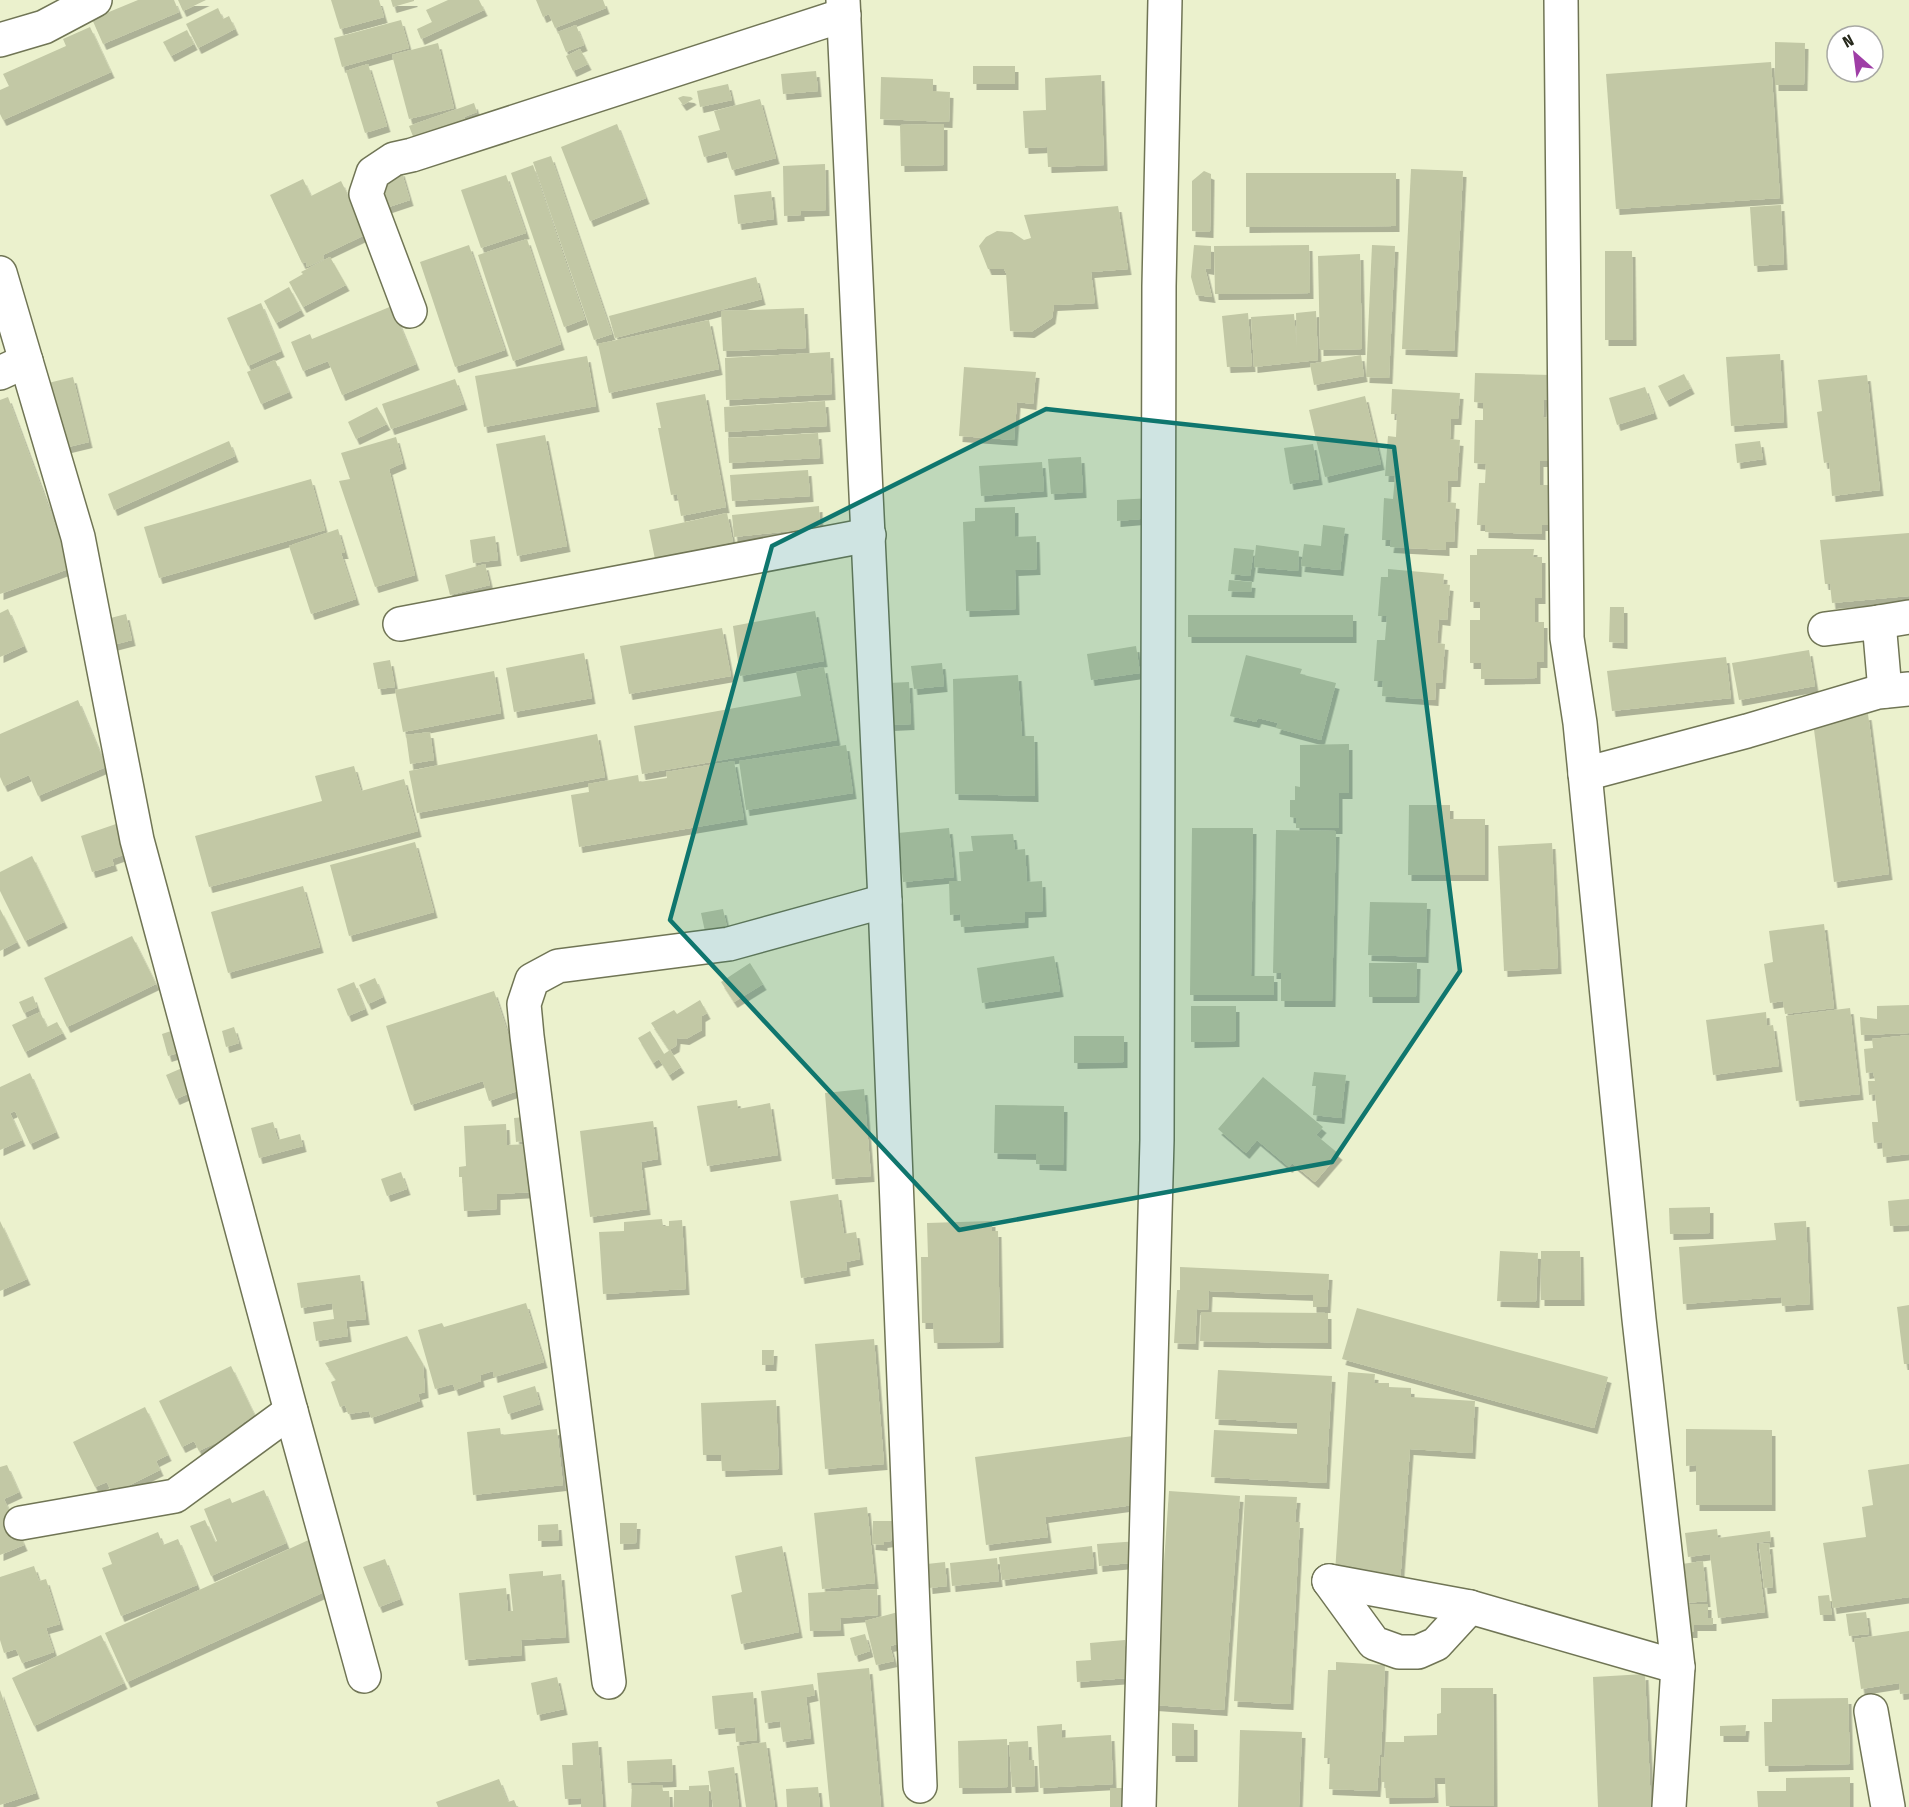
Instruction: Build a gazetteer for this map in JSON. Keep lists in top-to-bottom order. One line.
{"north":"top left"}
